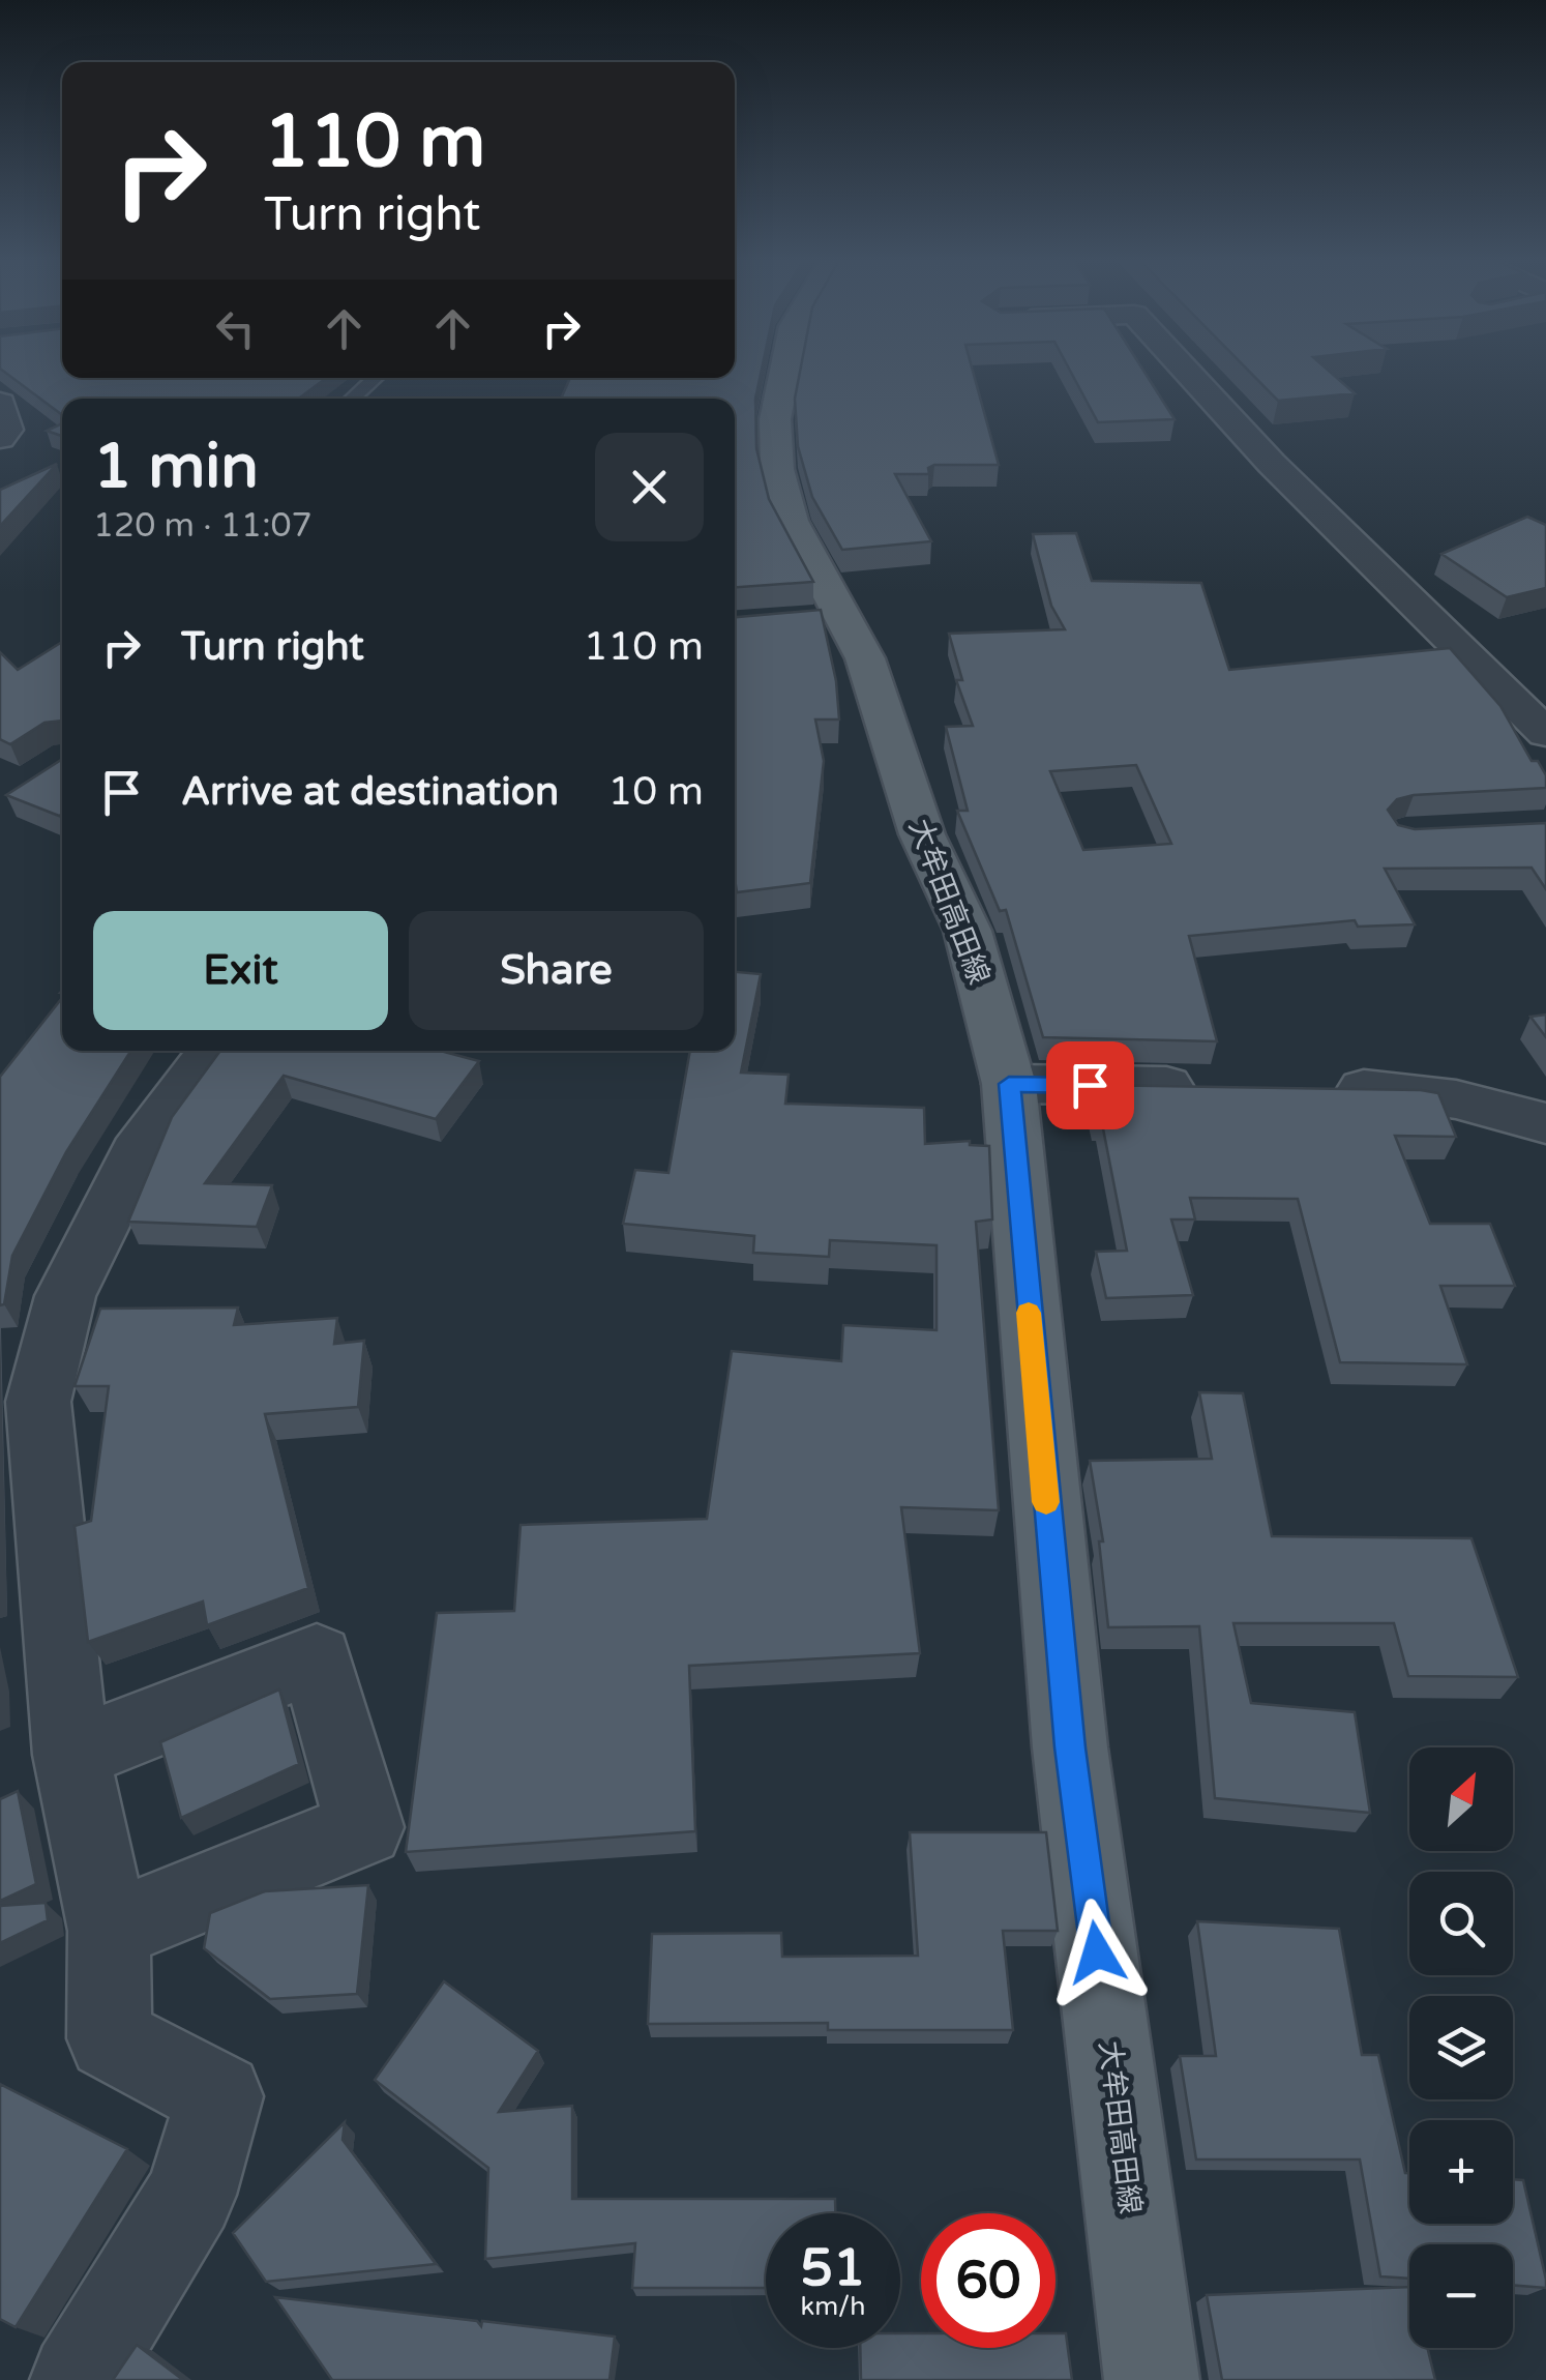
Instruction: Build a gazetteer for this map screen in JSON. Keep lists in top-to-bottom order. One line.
{"streets":{"main road":["大牟田高田線"]},"north":"top right","page":{"turn":["110 m","Turn right"],"heading":["1 min","120 m · 11:07"],"list":[{"name":"Turn right","value":"110 m"},{"name":"Arrive at destination","value":"10 m"}],"buttons":["Exit","Share"],"map_buttons":["+","−"],"speed":"51 km/h","limit":"60"}}
